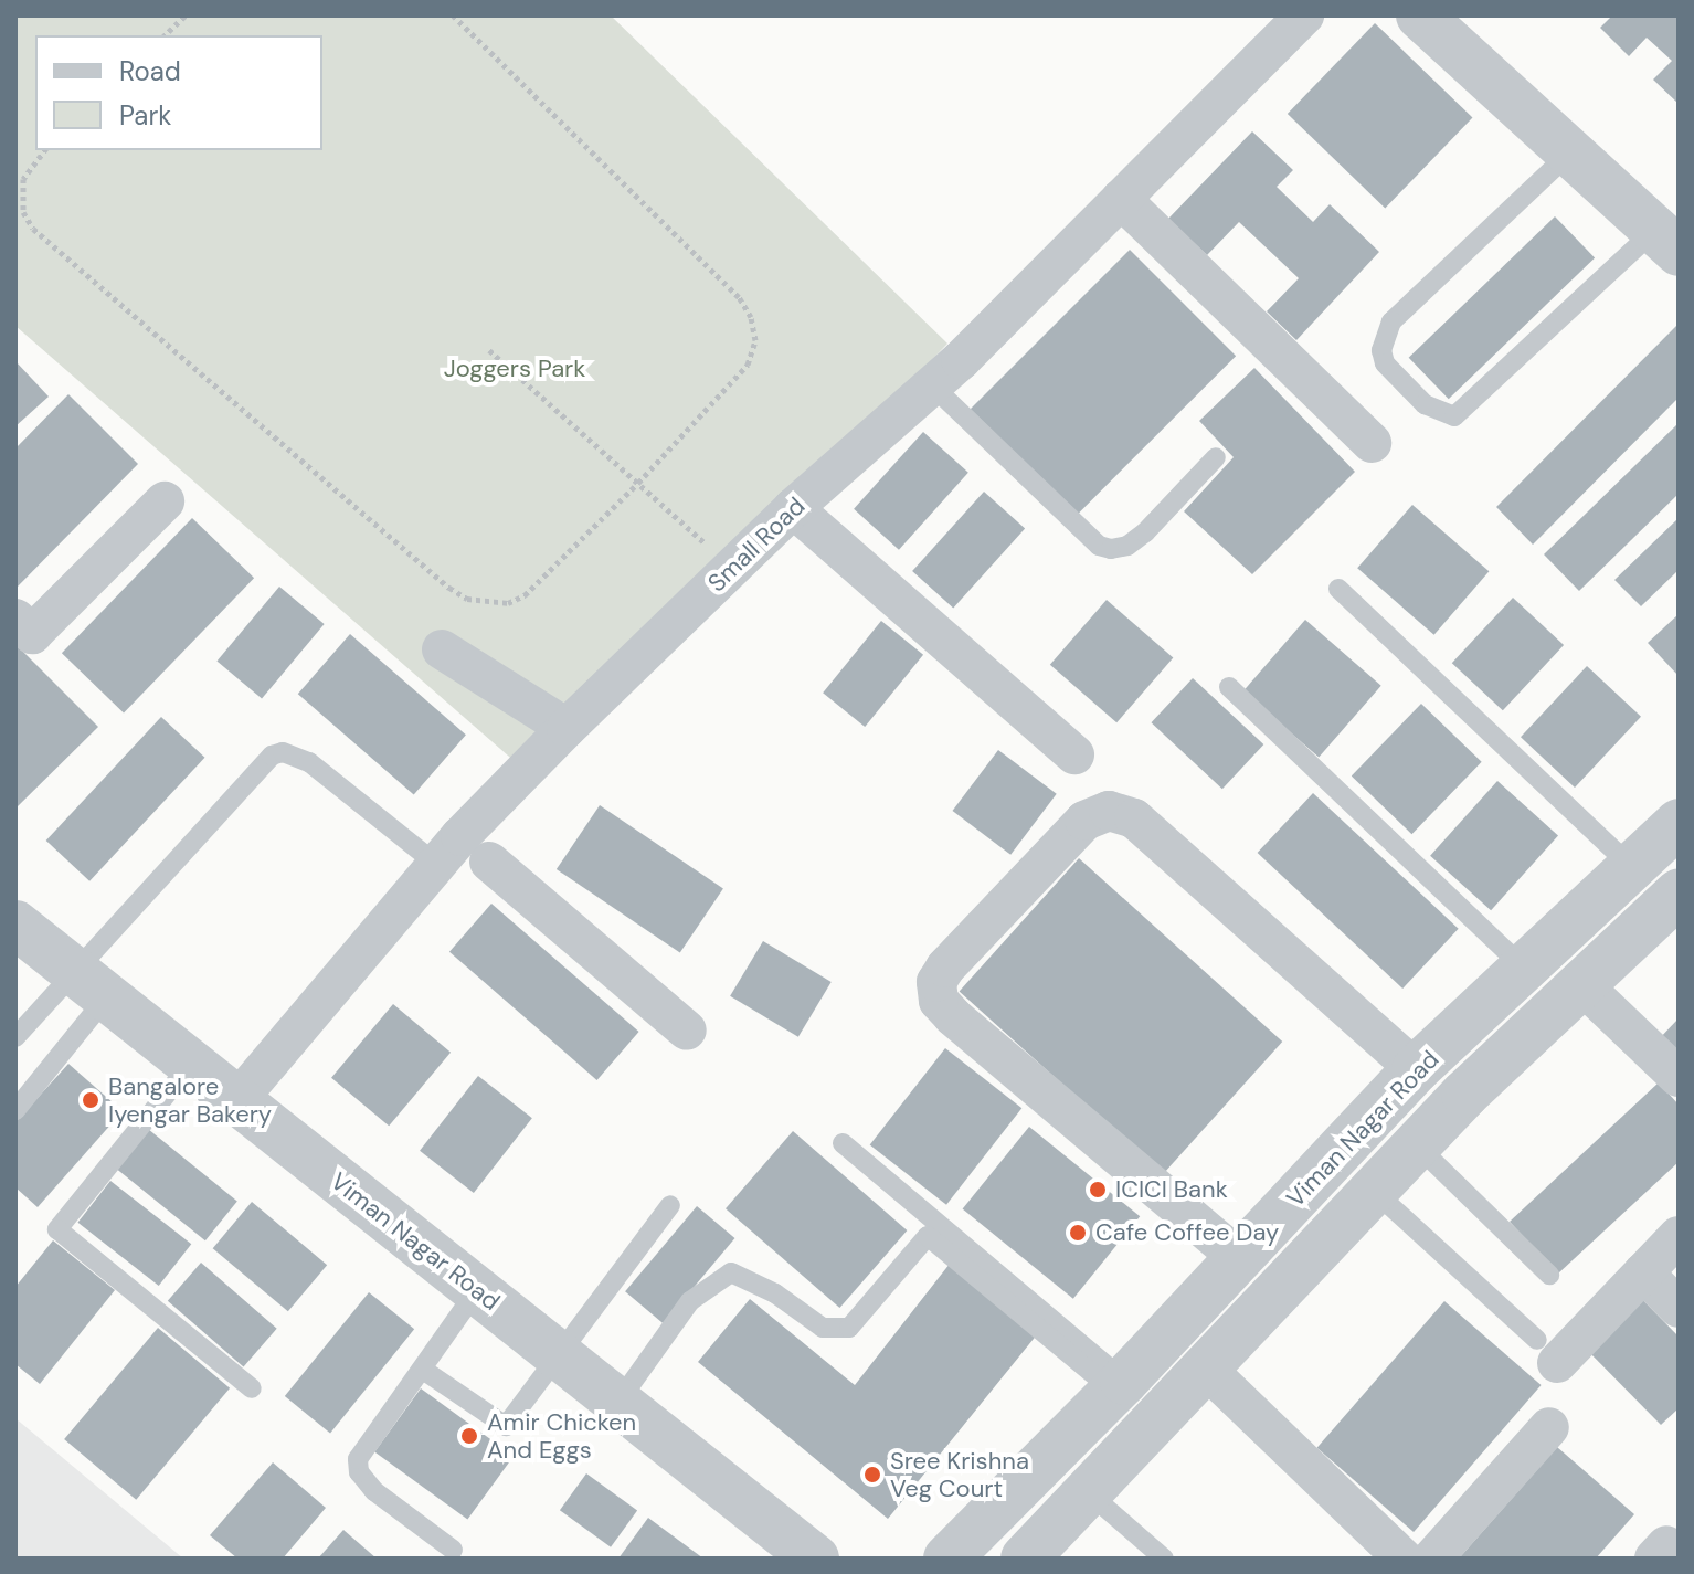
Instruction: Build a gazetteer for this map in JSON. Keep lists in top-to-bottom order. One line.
{"streets":{"street":["Small Road","Viman Nagar Road"]},"crossings":[["Small Road","Viman Nagar Road"]],"parks":["Joggers Park"],"places":["Bangalore Iyengar Bakery","ICICI Bank","Cafe Coffee Day","Amir Chicken And Eggs","Sree Krishna Veg Court"],"legend":["Road","Park"]}
